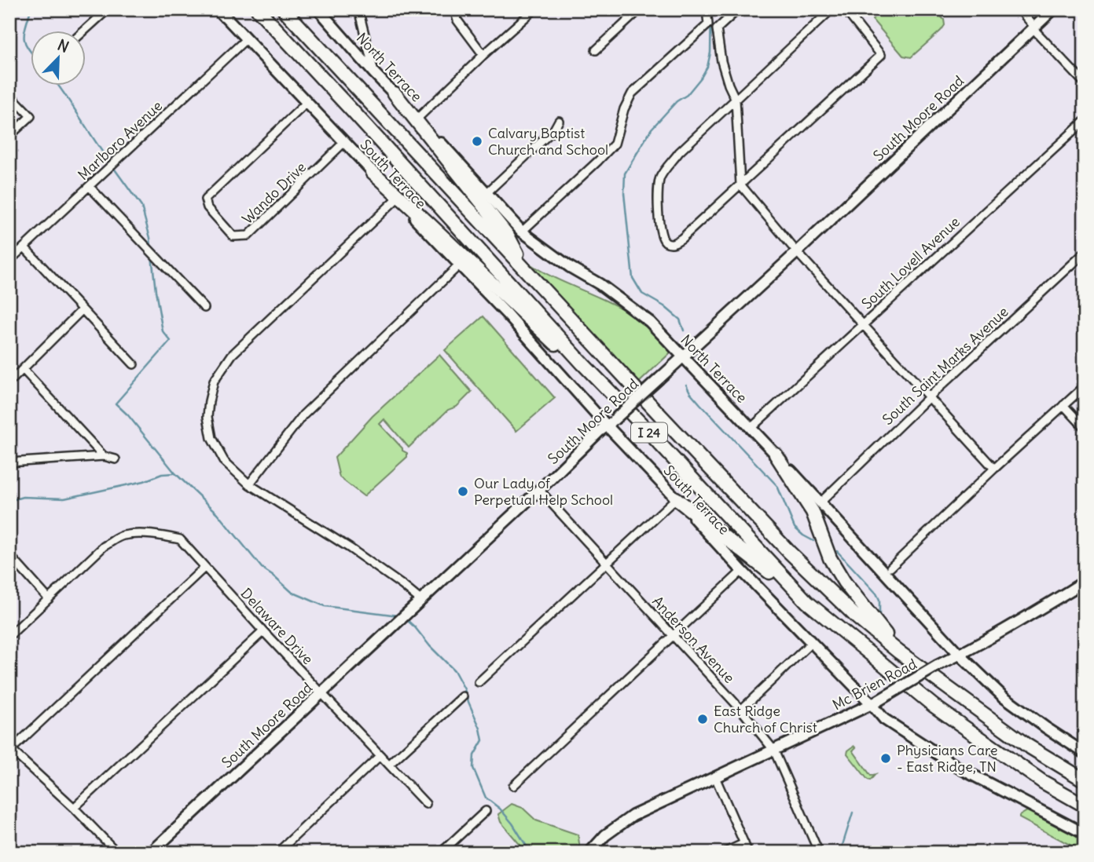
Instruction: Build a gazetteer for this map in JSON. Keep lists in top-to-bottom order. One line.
{"streets":{"highway":["I 24"],"street":["North Terrace","South Moore Road","Marlboro Avenue","South Terrace","Wando Drive","South Lovell Avenue","South Saint Marks Avenue","Delaware Drive","Anderson Avenue","Mc Brien Road"]},"crossings":[["North Terrace","South Moore Road"],["North Terrace","Mc Brien Road"],["South Moore Road","South Terrace"],["South Moore Road","Delaware Drive"],["South Moore Road","Anderson Avenue"],["Marlboro Avenue","South Terrace"],["South Terrace","Wando Drive"],["South Terrace","Mc Brien Road"],["Anderson Avenue","Mc Brien Road"]],"places":["Calvary Baptist Church and School","Our Lady of Perpetual Help School","East Ridge Church of Christ","Physicians Care - East Ridge, TN"],"north":"top right"}
